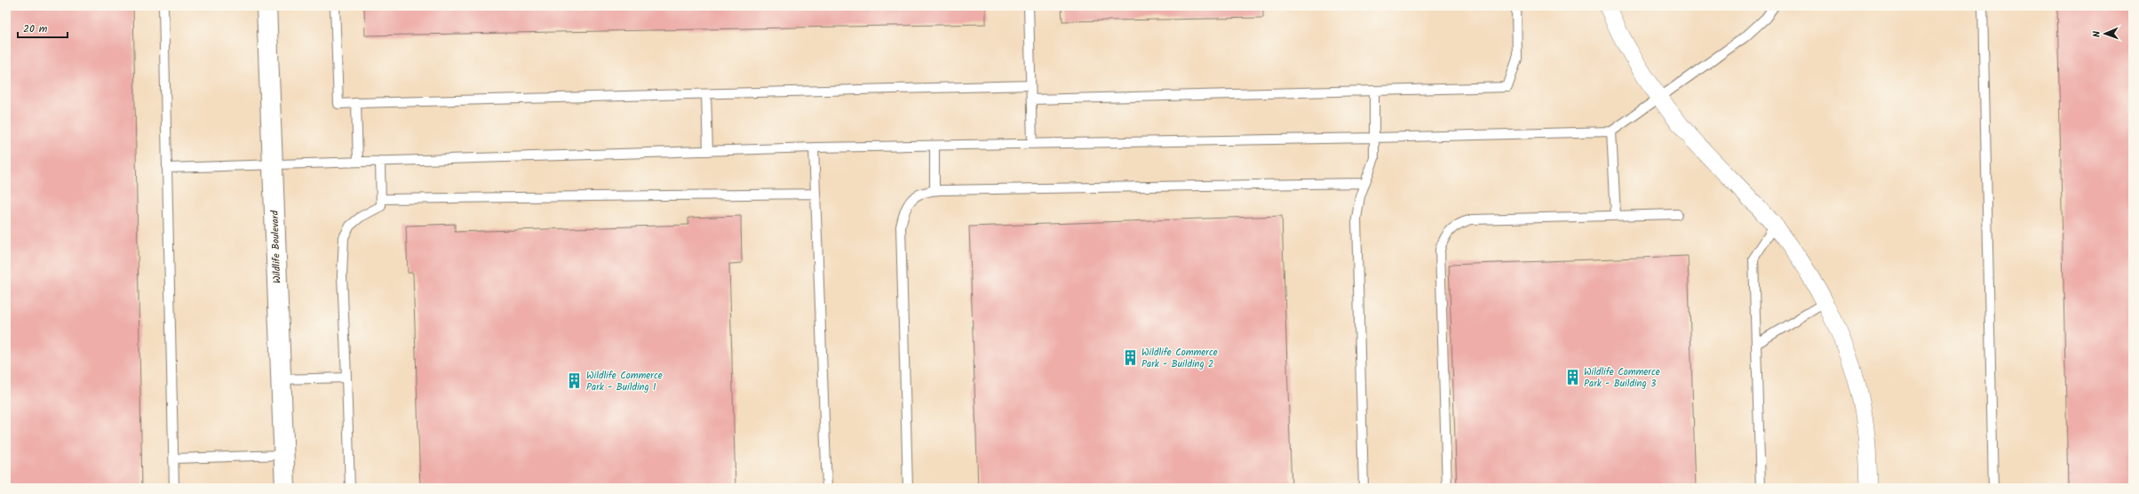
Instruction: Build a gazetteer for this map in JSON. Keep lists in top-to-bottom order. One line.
{"streets":{"street":["Wildlife Boulevard"]},"places":{"building":["Wildlife Commerce Park - Building 2","Wildlife Commerce Park - Building 3","Wildlife Commerce Park - Building 1"]},"scale_bar":"20 m","north":"left"}
